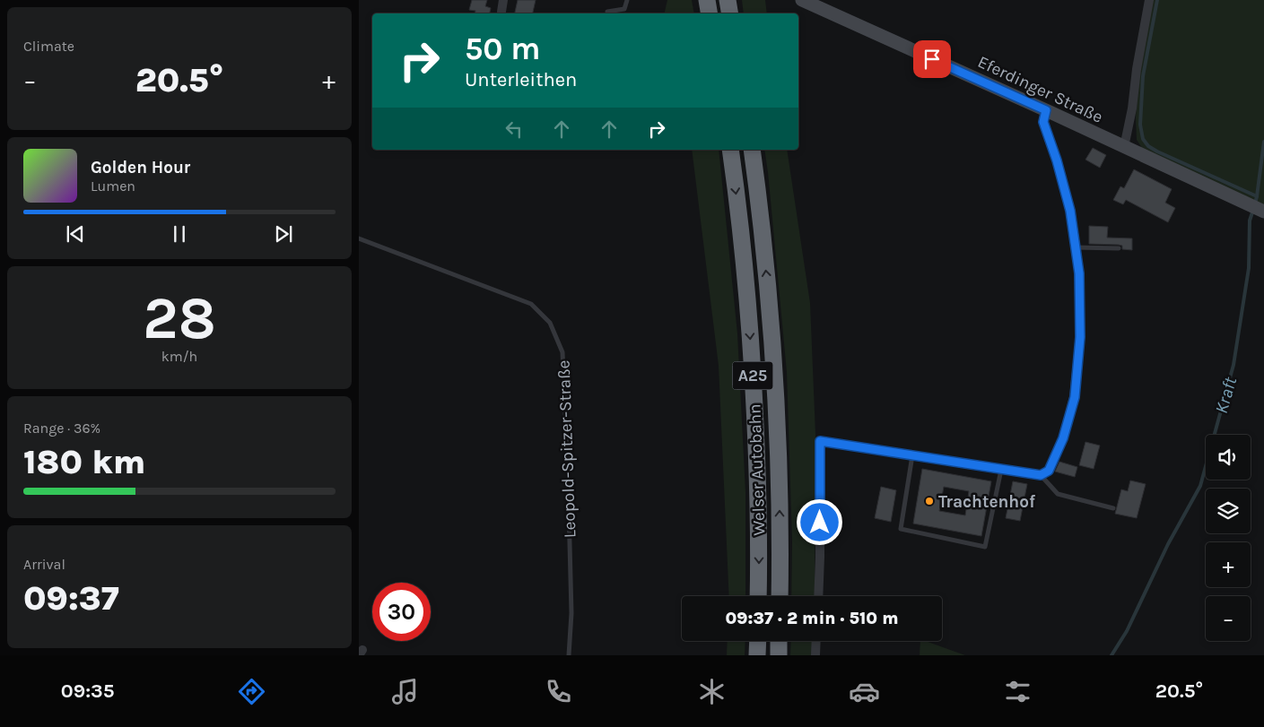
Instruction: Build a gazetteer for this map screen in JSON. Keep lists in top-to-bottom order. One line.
{"streets":{"highway":["A25","Welser Autobahn"],"main road":["Eferdinger Straße"],"lane":["Leopold-Spitzer-Straße"]},"water":["Kraft"],"places":["Trachtenhof"],"page":{"tile":["Climate",["28","km/h"],["Range · 36%","180 km"],["Arrival","09:37"]],"turn":["50 m","Unterleithen"],"heat":["−","20.5°","+"],"song":["Golden Hour","Lumen"],"map_buttons":["+","−"],"limit":"30","trip":"09:37 · 2 min · 510 m","tabs":["09:35","20.5°"]}}
